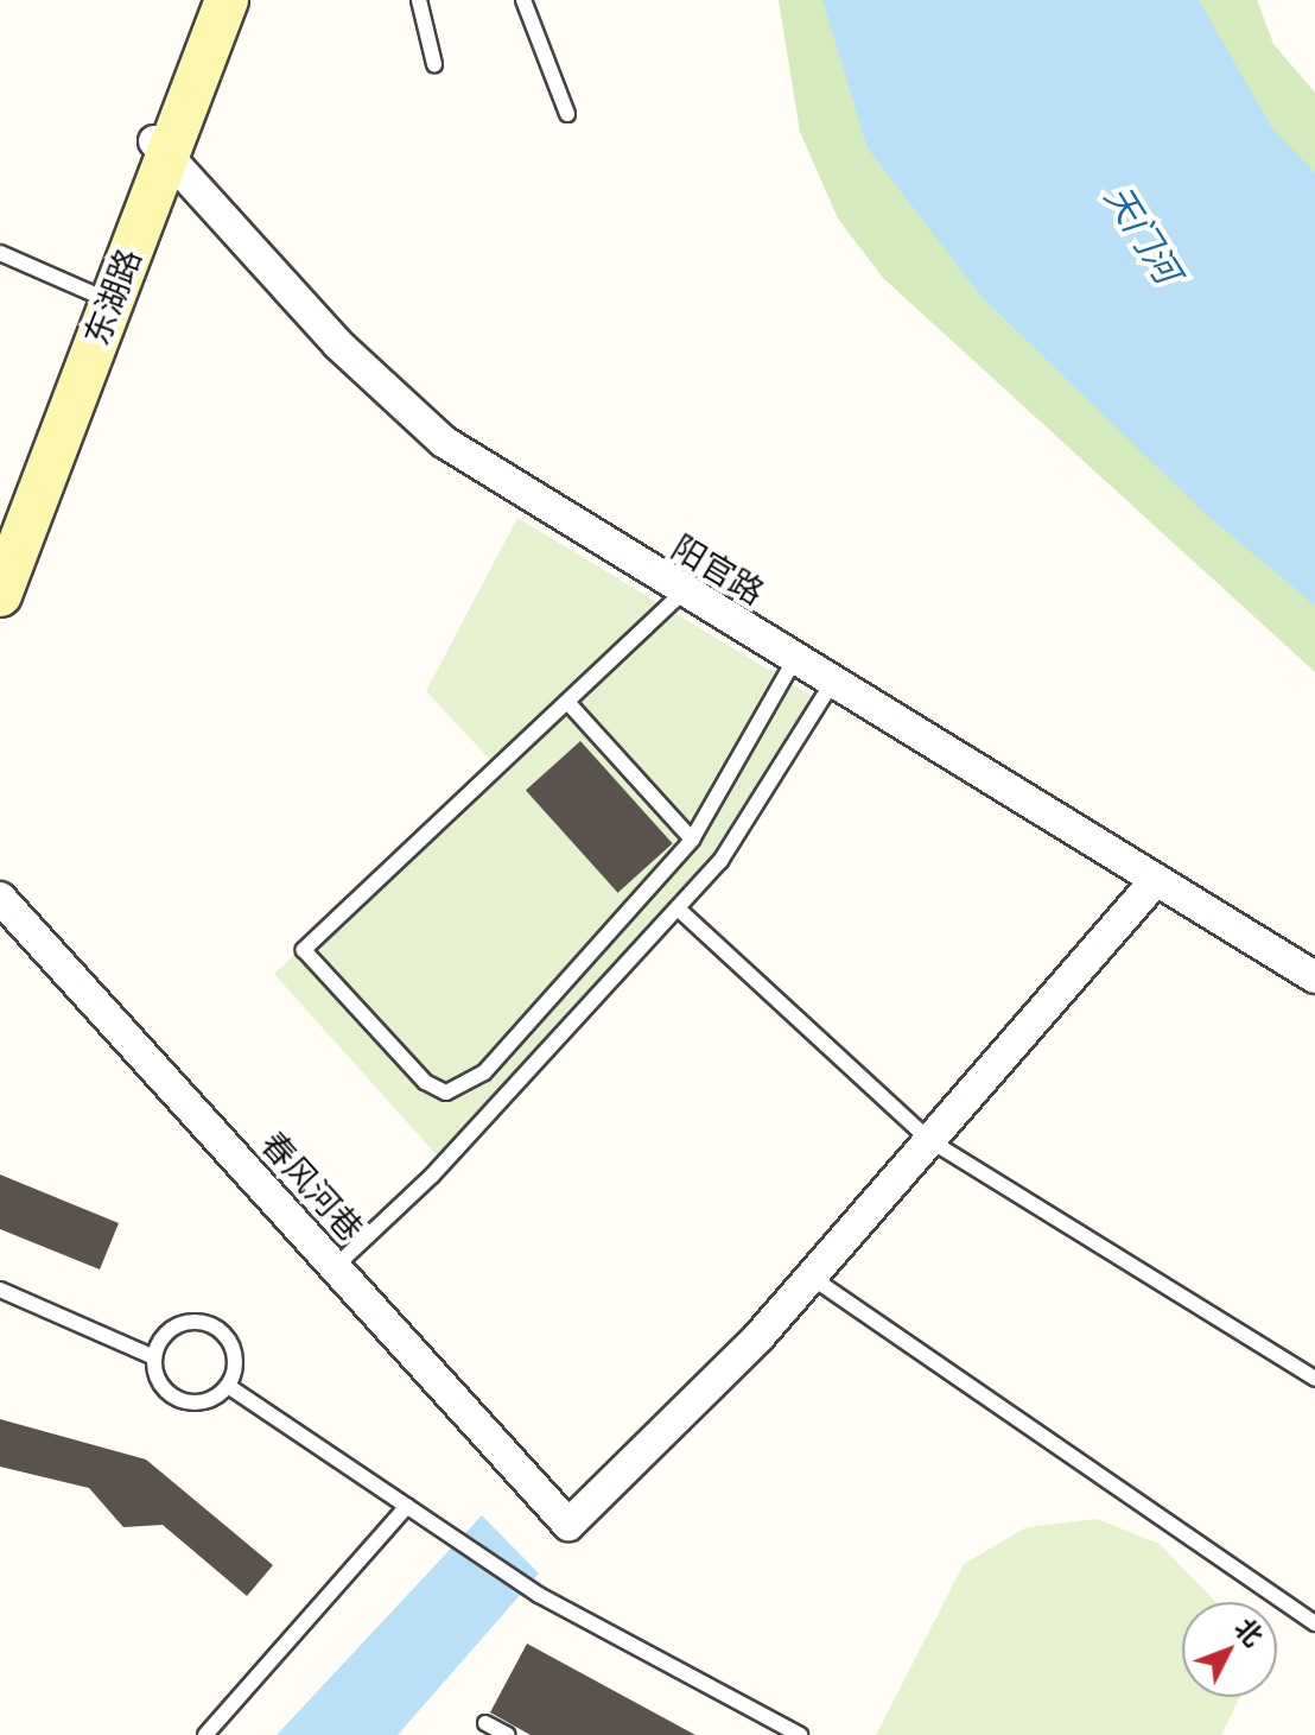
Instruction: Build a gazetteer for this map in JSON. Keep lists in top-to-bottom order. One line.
{"streets":{"main road":["东湖路"],"street":["阳官路","春风河巷"]},"crossings":[["东湖路","阳官路"]],"water":["天门河"],"north":"top right"}
